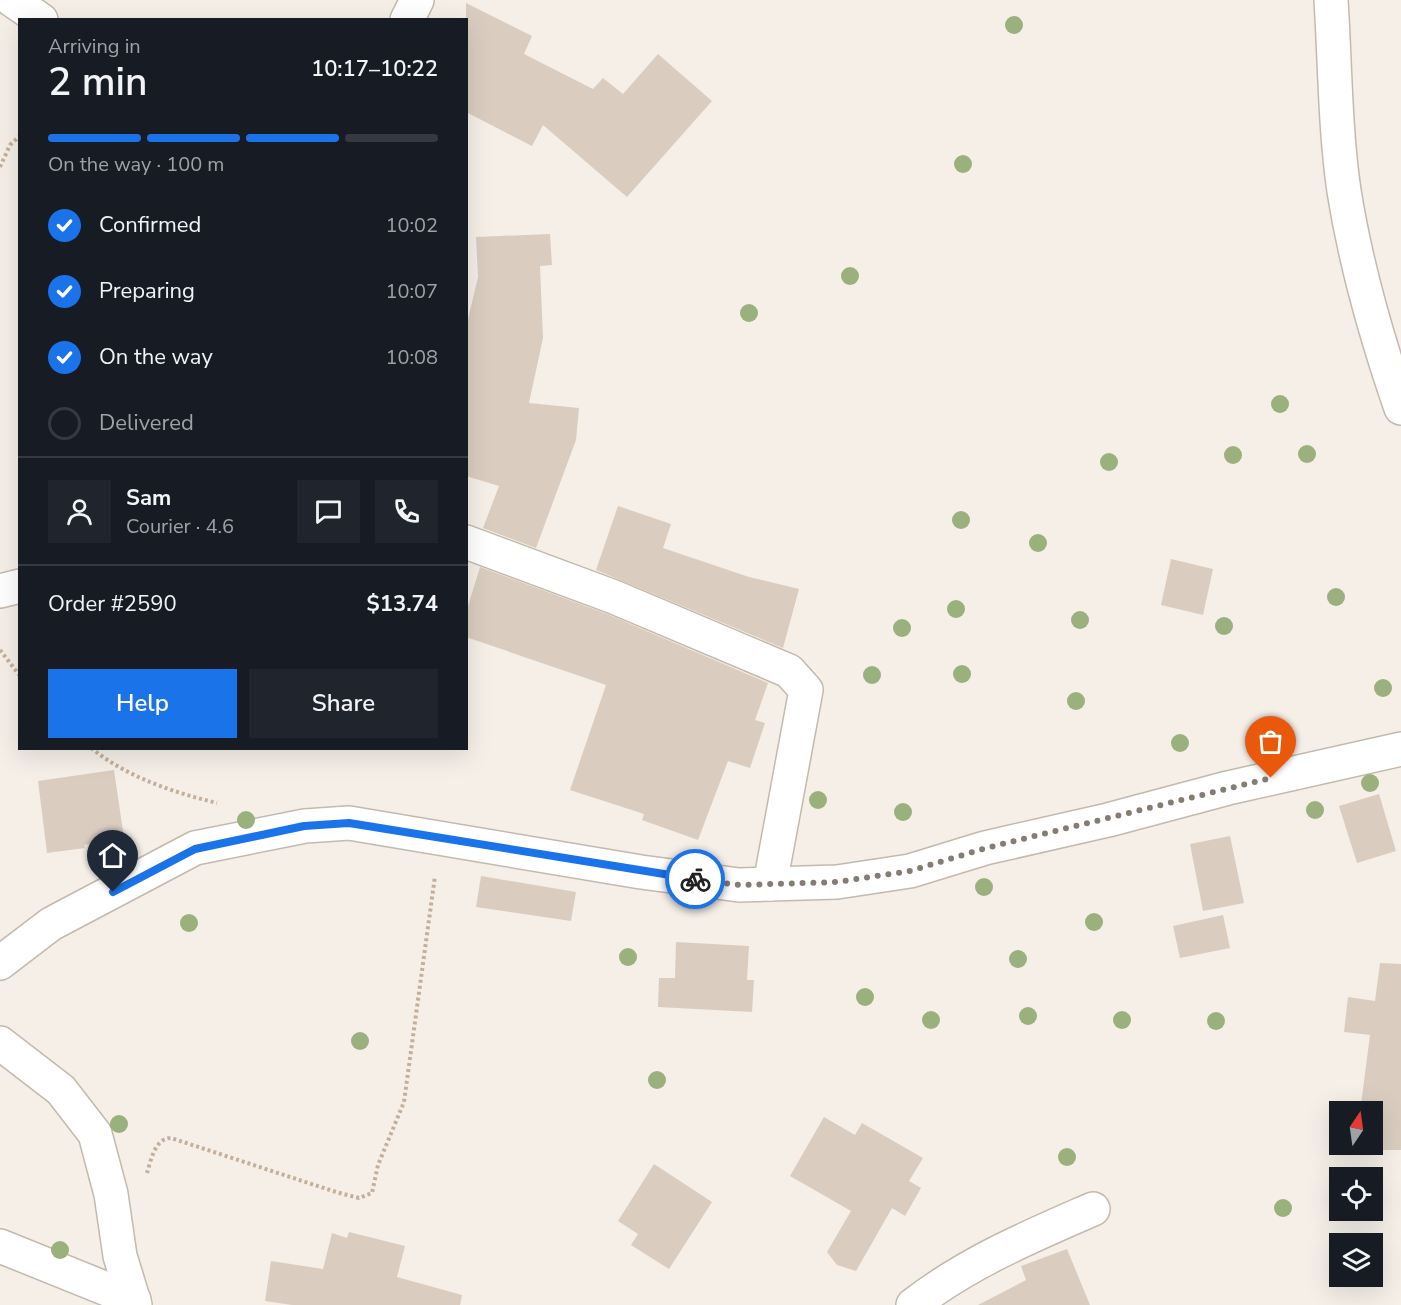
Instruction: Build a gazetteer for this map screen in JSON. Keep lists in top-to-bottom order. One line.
{"north":"top","page":{"heading":["2 min","Arriving in","10:17–10:22"],"panel":["Sam","Courier · 4.6","Order #2590","$13.74"],"bar":"On the way · 100 m","list":[["Confirmed","10:02"],["Preparing","10:07"],["On the way","10:08"],"Delivered"],"buttons":["Help","Share"]}}
